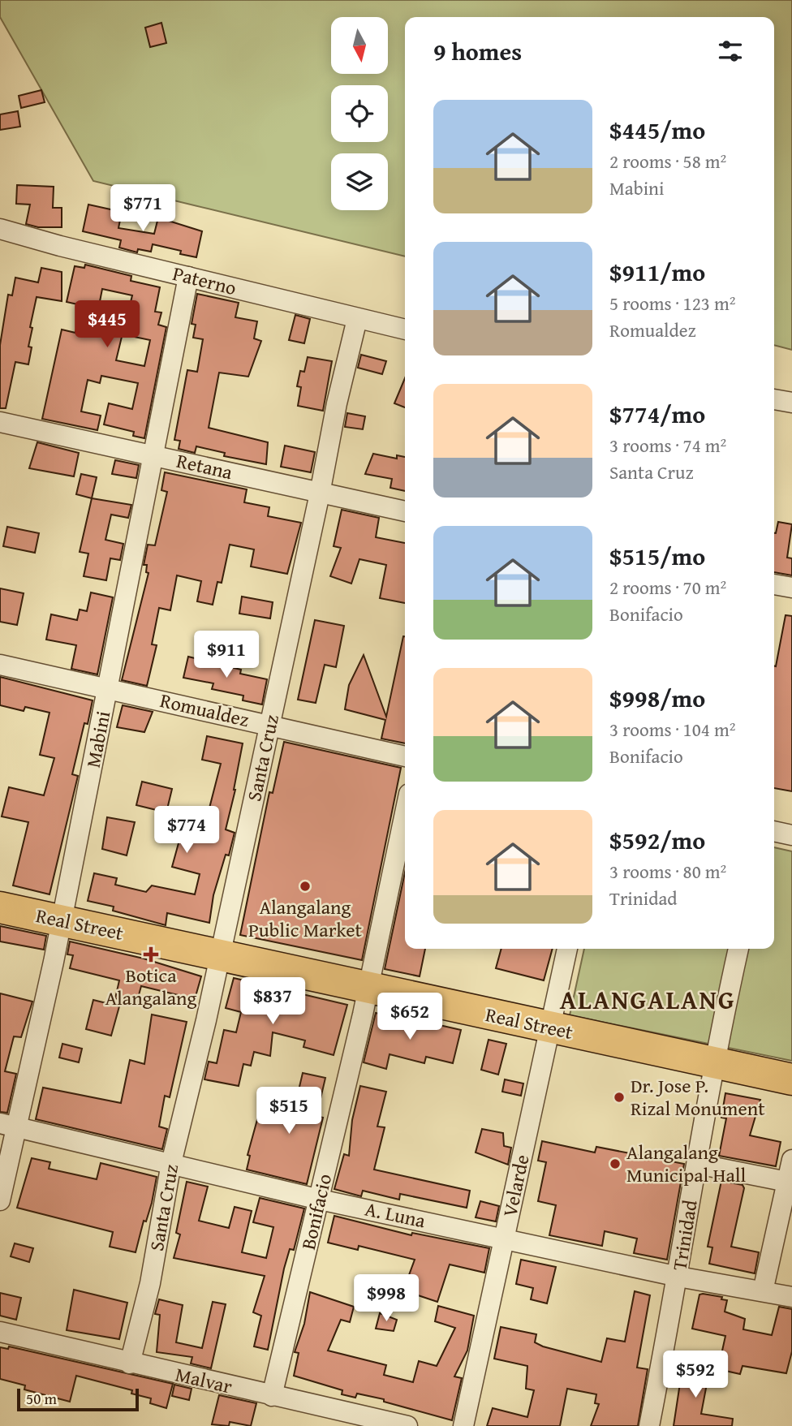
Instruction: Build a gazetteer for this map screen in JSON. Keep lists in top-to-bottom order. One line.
{"streets":{"highway":["Real Street"],"street":["Paterno","Retana","Romualdez","Mabini","Santa Cruz","Velarde","Bonifacio","A. Luna","Trinidad","Malvar"]},"crossings":[["Paterno","Mabini"],["Paterno","Santa Cruz"],["Retana","Mabini"],["Retana","Santa Cruz"],["Romualdez","Mabini"],["Romualdez","Santa Cruz"],["Mabini","Real Street"],["Mabini","A. Luna"],["Santa Cruz","Real Street"],["Santa Cruz","A. Luna"],["Santa Cruz","Malvar"],["Real Street","Velarde"],["Real Street","Bonifacio"],["Real Street","Trinidad"],["Velarde","A. Luna"],["Bonifacio","A. Luna"],["Bonifacio","Malvar"],["A. Luna","Trinidad"]],"districts":["ALANGALANG"],"places":{"other":["Alangalang Public Market","Dr. Jose P. Rizal Monument","Alangalang Municipal Hall"],"health":["Botica Alangalang"]},"scale_bar":"50 m","north":"bottom","page":{"heading":"9 homes","list":[{"name":"$445/mo","note":"2 rooms · 58 m² · Mabini"},{"name":"$911/mo","note":"5 rooms · 123 m² · Romualdez"},{"name":"$774/mo","note":"3 rooms · 74 m² · Santa Cruz"},{"name":"$515/mo","note":"2 rooms · 70 m² · Bonifacio"},{"name":"$998/mo","note":"3 rooms · 104 m² · Bonifacio"},{"name":"$592/mo","note":"3 rooms · 80 m² · Trinidad"}],"price":["$771","$445","$911","$774","$837","$652","$515","$998","$592"],"scale":"50 m"}}
